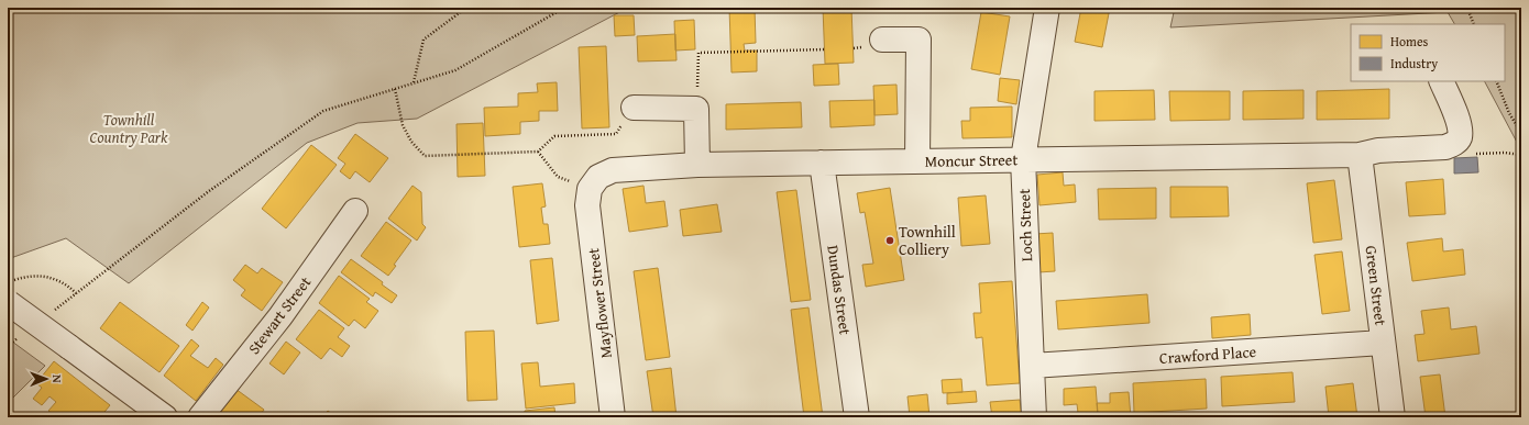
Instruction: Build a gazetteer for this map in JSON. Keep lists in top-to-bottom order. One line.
{"streets":{"street":["Moncur Street","Loch Street","Green Street","Dundas Street","Mayflower Street","Stewart Street","Crawford Place"]},"crossings":[["Moncur Street","Loch Street"],["Moncur Street","Green Street"],["Moncur Street","Dundas Street"],["Moncur Street","Mayflower Street"],["Loch Street","Crawford Place"],["Green Street","Crawford Place"]],"parks":["Townhill Country Park"],"places":["Townhill Colliery"],"legend":["Homes","Industry"],"north":"right"}
